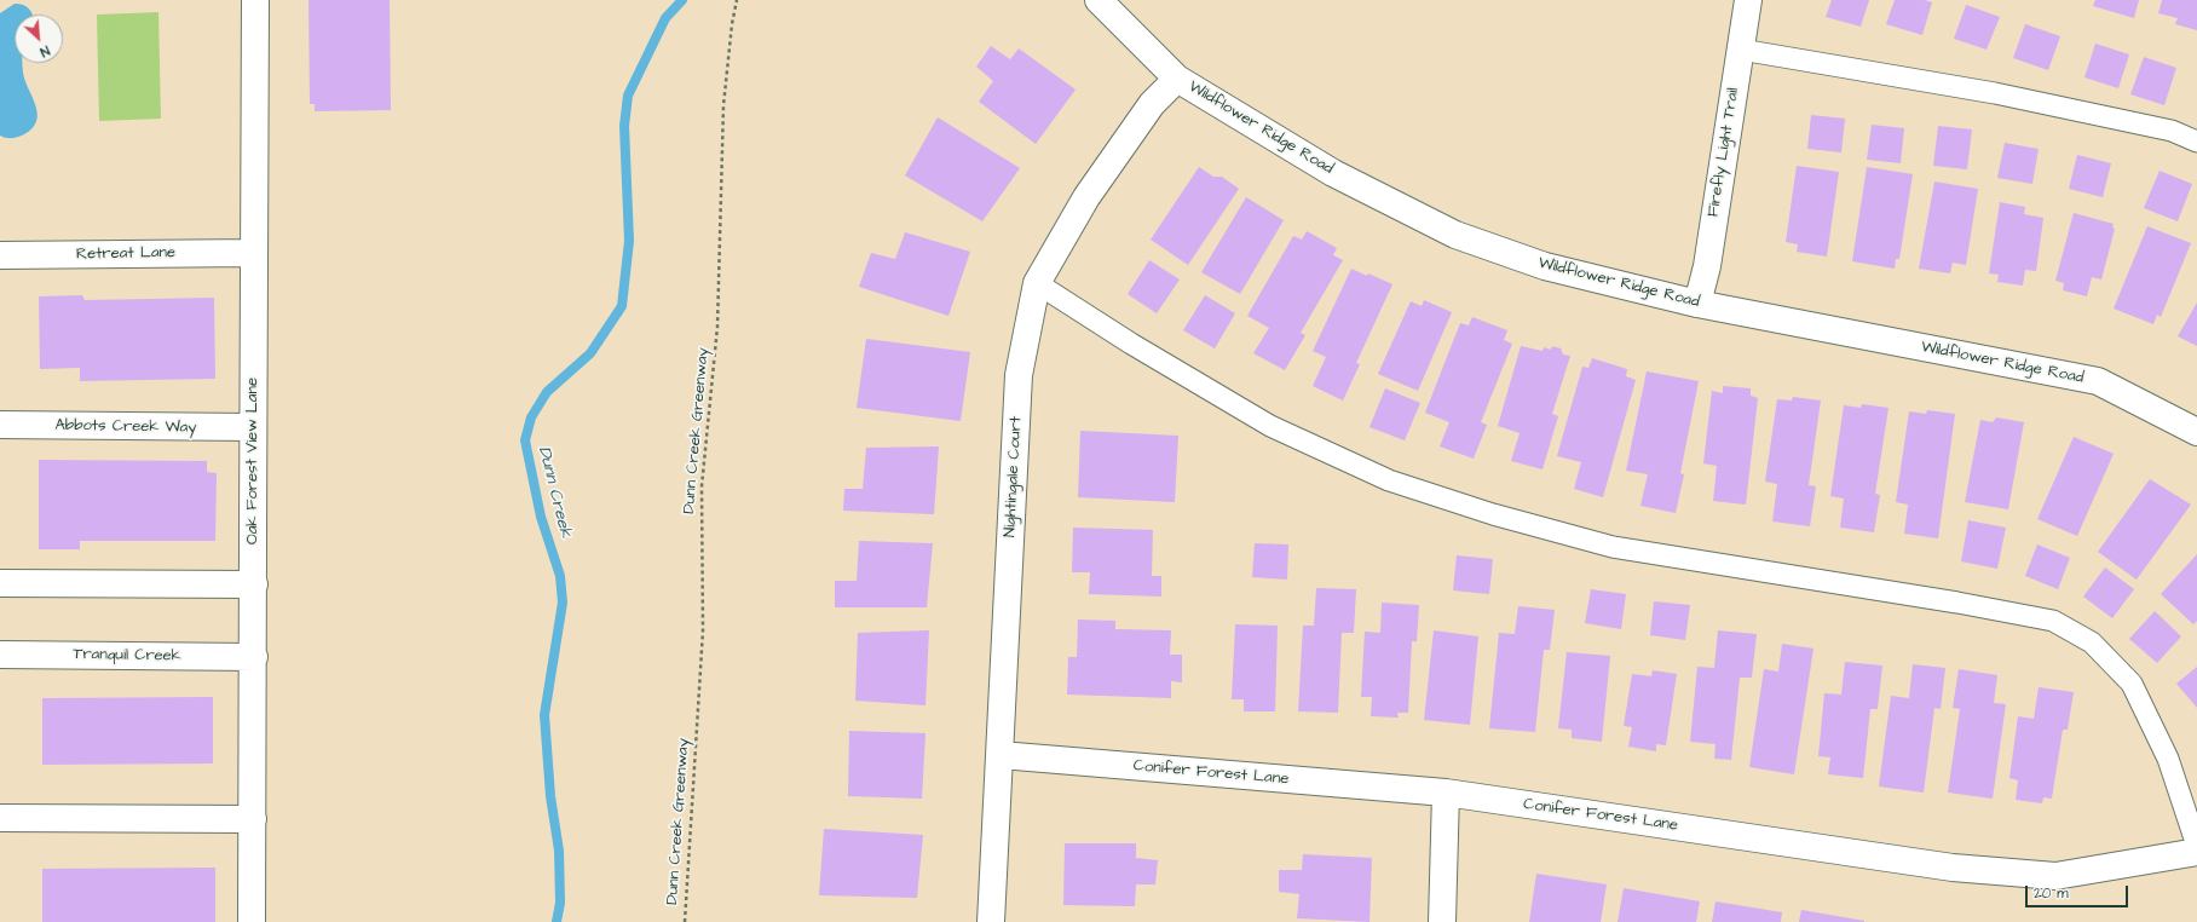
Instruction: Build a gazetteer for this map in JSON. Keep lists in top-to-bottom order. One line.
{"streets":{"street":["Wildflower Ridge Road","Firefly Light Trail","Retreat Lane","Abbots Creek Way","Oak Forest View Lane","Nightingale Court","Tranquil Creek","Conifer Forest Lane"],"path":["Dunn Creek Greenway"]},"crossings":[["Wildflower Ridge Road","Firefly Light Trail"],["Wildflower Ridge Road","Nightingale Court"],["Retreat Lane","Oak Forest View Lane"],["Abbots Creek Way","Oak Forest View Lane"],["Oak Forest View Lane","Tranquil Creek"],["Nightingale Court","Conifer Forest Lane"]],"water":["Dunn Creek"],"scale_bar":"20 m","north":"bottom right"}
